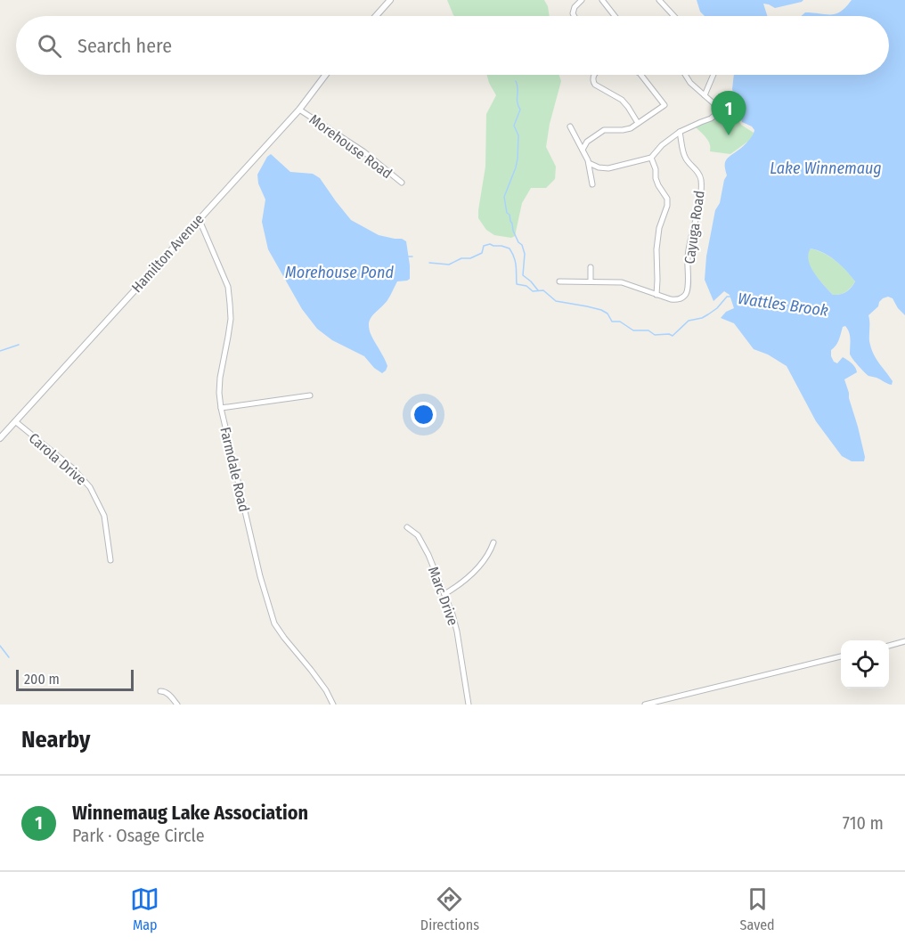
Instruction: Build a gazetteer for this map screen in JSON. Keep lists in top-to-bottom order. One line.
{"streets":{"street":["Morehouse Road","Cayuga Road","Hamilton Avenue","Carola Drive","Farmdale Road","Marc Drive"]},"crossings":[["Morehouse Road","Hamilton Avenue"],["Hamilton Avenue","Carola Drive"],["Hamilton Avenue","Farmdale Road"]],"water":["Lake Winnemaug","Morehouse Pond","Wattles Brook"],"scale_bar":"200 m","page":{"search":"Search here","pins":"1","scale":"200 m","heading":"Nearby","list":[{"mark":"1","name":"Winnemaug Lake Association","note":"Park · Osage Circle","value":"710 m"}],"nav":["Map","Directions","Saved"]}}
